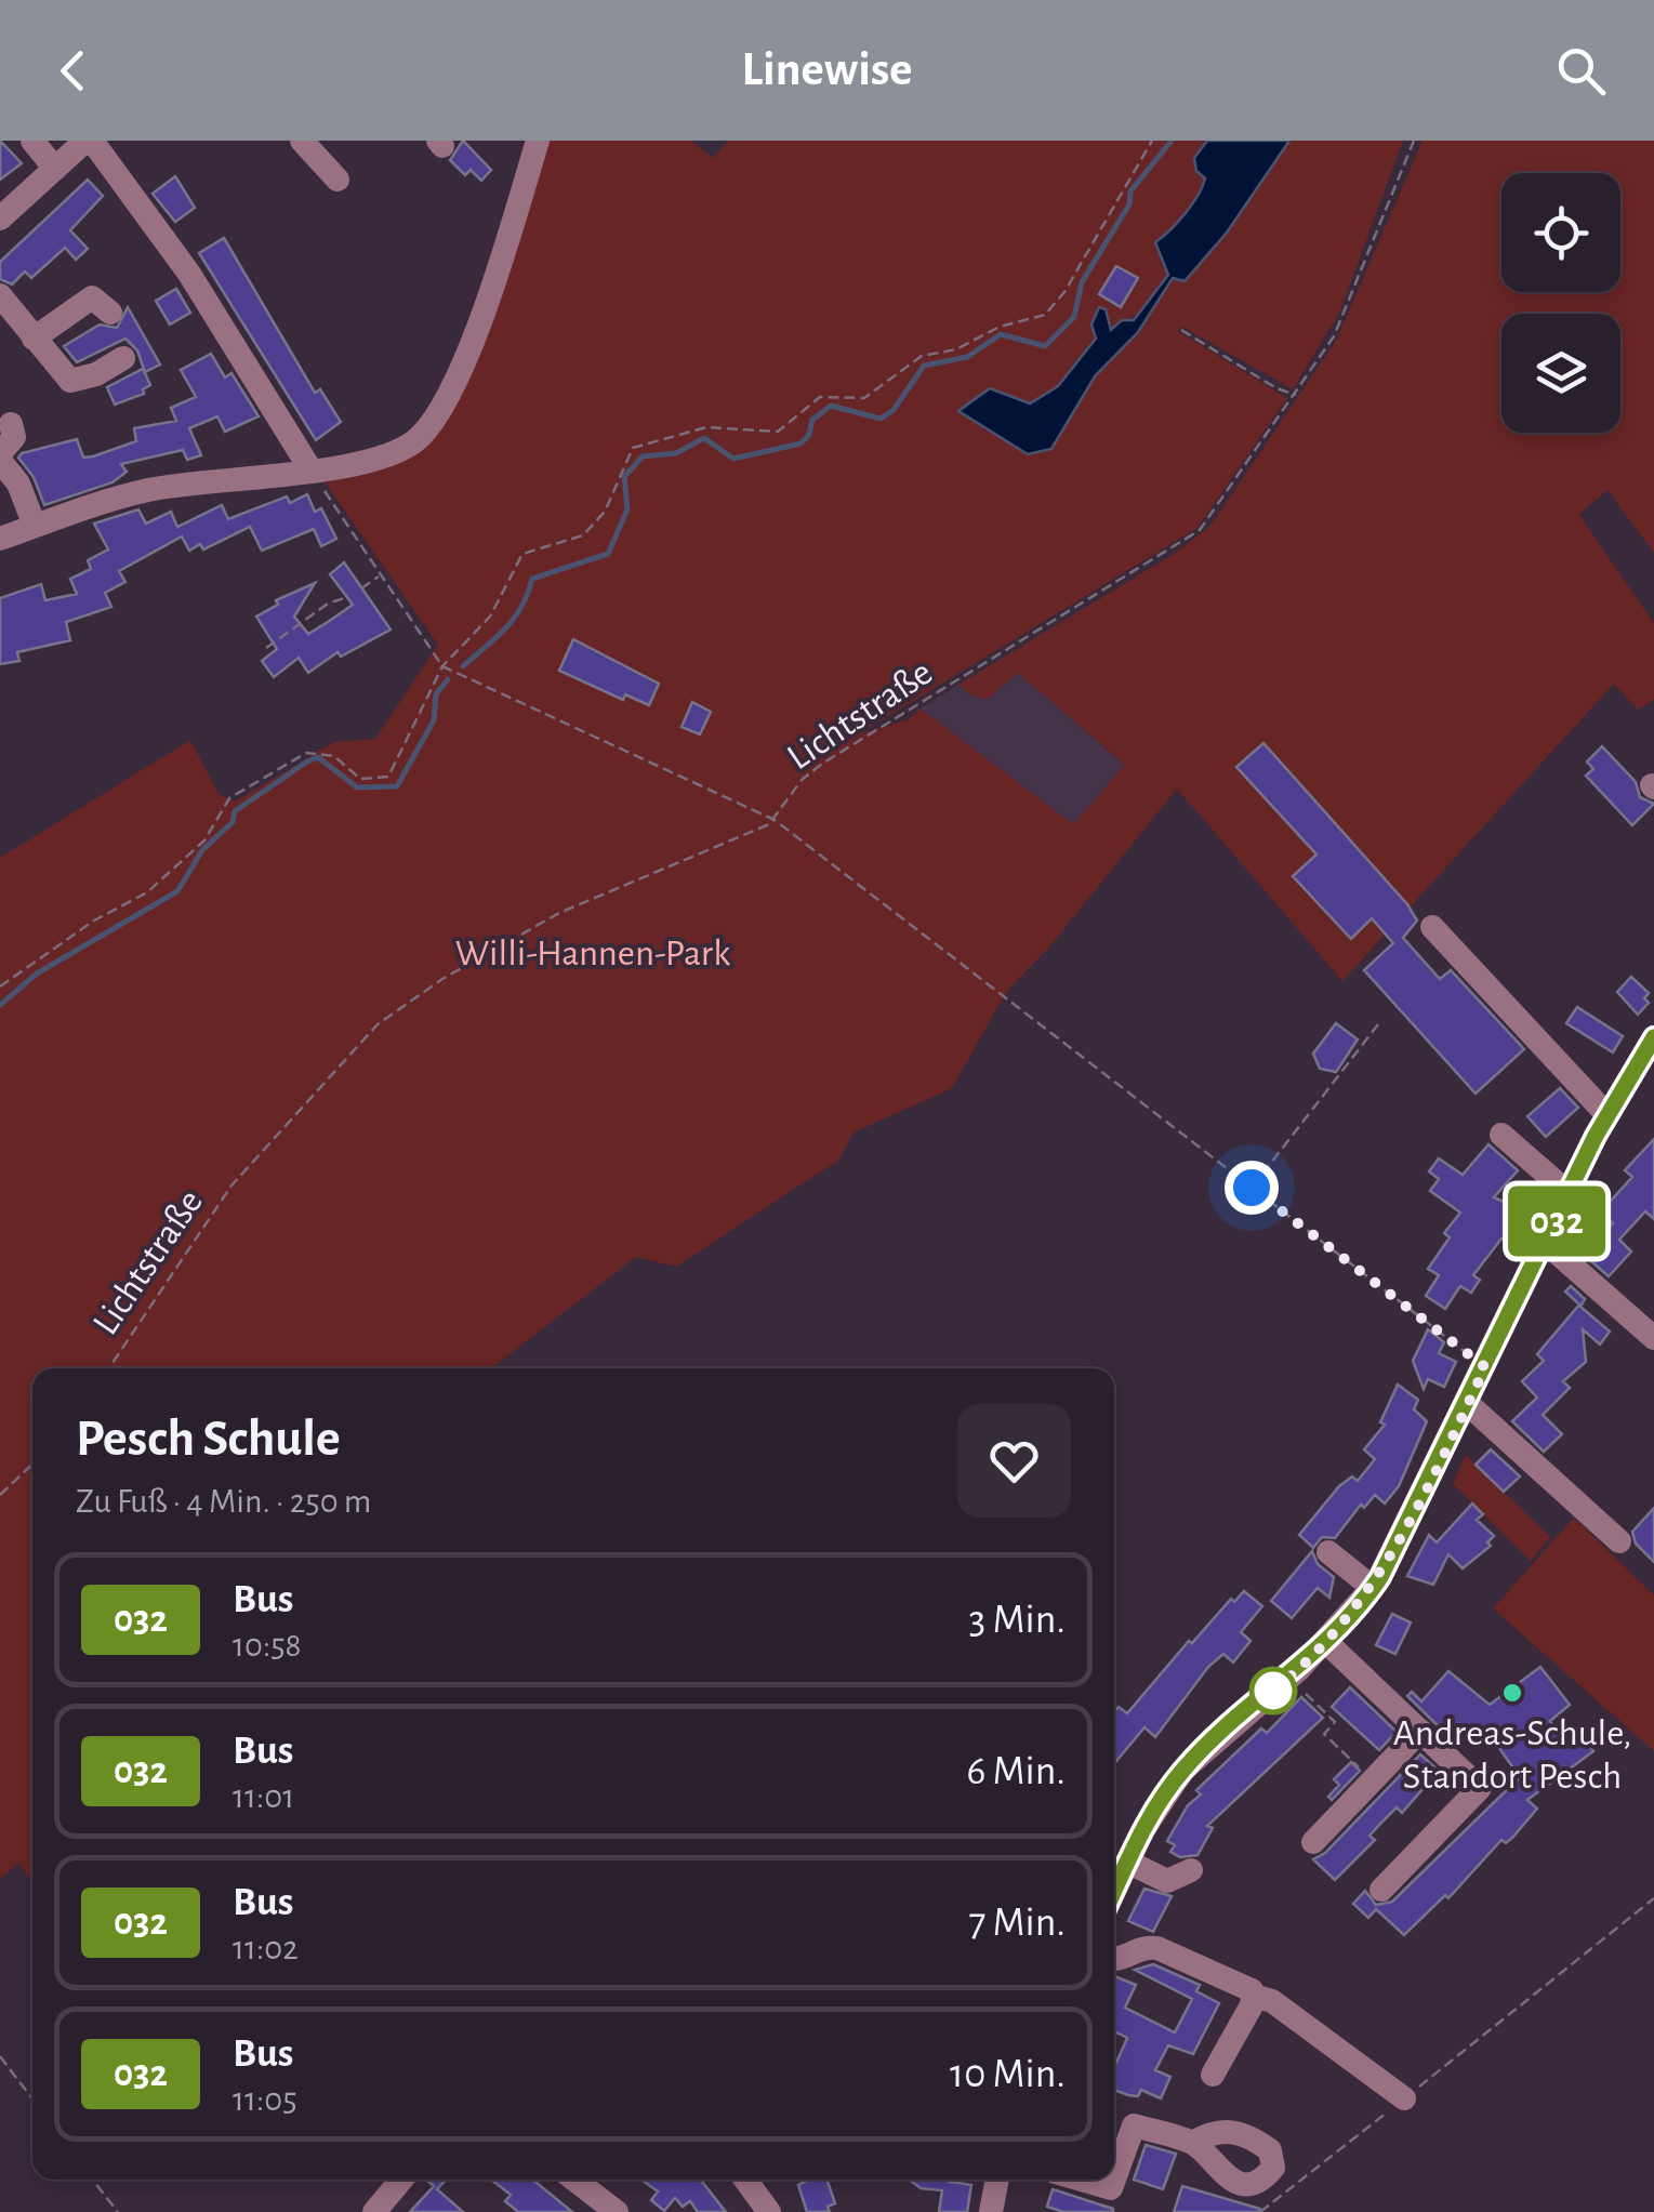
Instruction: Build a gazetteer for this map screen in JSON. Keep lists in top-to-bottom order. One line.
{"streets":{"path":["Lichtstraße"]},"parks":["Willi-Hannen-Park"],"places":["Andreas-Schule, Standort Pesch"],"lines":["bus line 032"],"page":{"header":"Linewise","on_map":"032","heading":["Pesch Schule","Zu Fuß · 4 Min. · 250 m"],"list":[{"mark":"032","name":"Bus","note":"10:58","value":"3 Min."},{"mark":"032","name":"Bus","note":"11:01","value":"6 Min."},{"mark":"032","name":"Bus","note":"11:02","value":"7 Min."},{"mark":"032","name":"Bus","note":"11:05","value":"10 Min."}]}}
